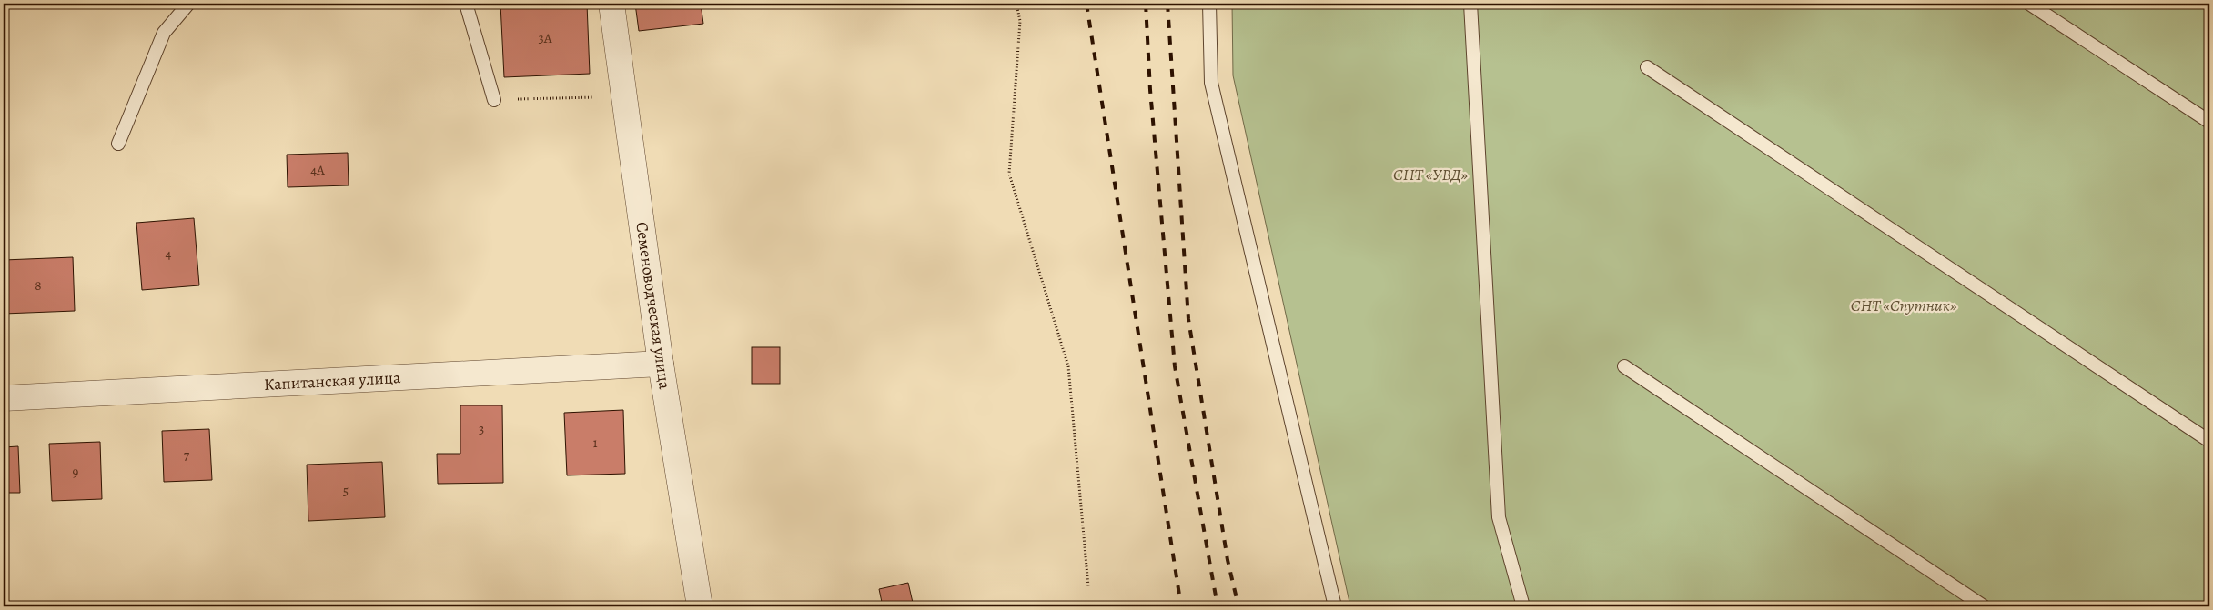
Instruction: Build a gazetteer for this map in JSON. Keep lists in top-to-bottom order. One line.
{"streets":{"street":["Семеноводческая улица","Капитанская улица"]},"crossings":[["Семеноводческая улица","Капитанская улица"]],"parks":["СНТ «УВД»","СНТ «Спутник»"],"house_numbers":["3А","4А","4","8","3","1","7","9","5"]}
